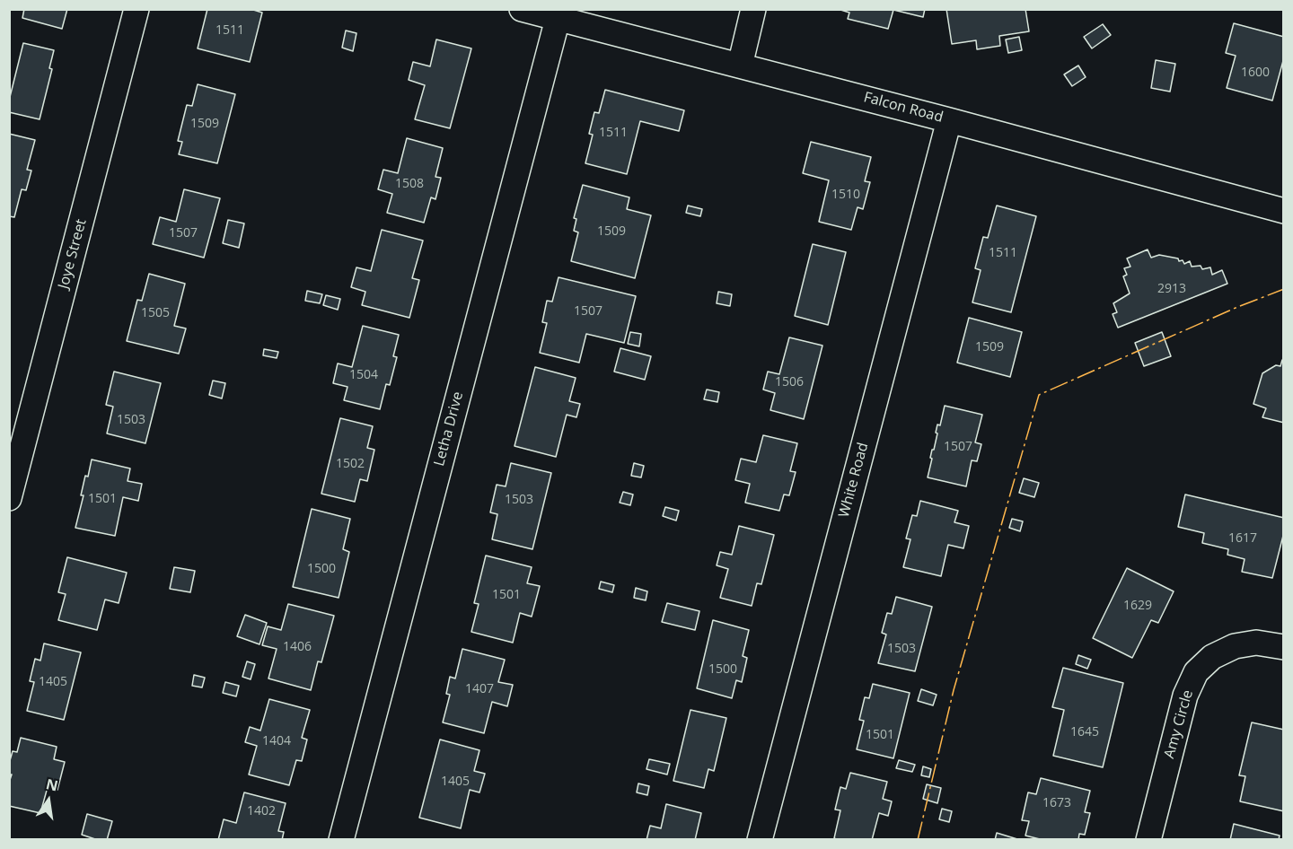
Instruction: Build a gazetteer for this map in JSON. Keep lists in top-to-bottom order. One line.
{"streets":{"street":["Falcon Road","Joye Street","Letha Drive","White Road","Amy Circle"]},"crossings":[["Falcon Road","Letha Drive"],["Falcon Road","White Road"]],"house_numbers":["1511","1600","1509","1511","1508","1510","1509","1507","1511","2913","1507","1505","1509","1504","1506","1503","1507","1502","1501","1503","1617","1500","1501","1629","1406","1503","1500","1405","1407","1645","1501","1404","1405","1673","1402"],"north":"top"}
